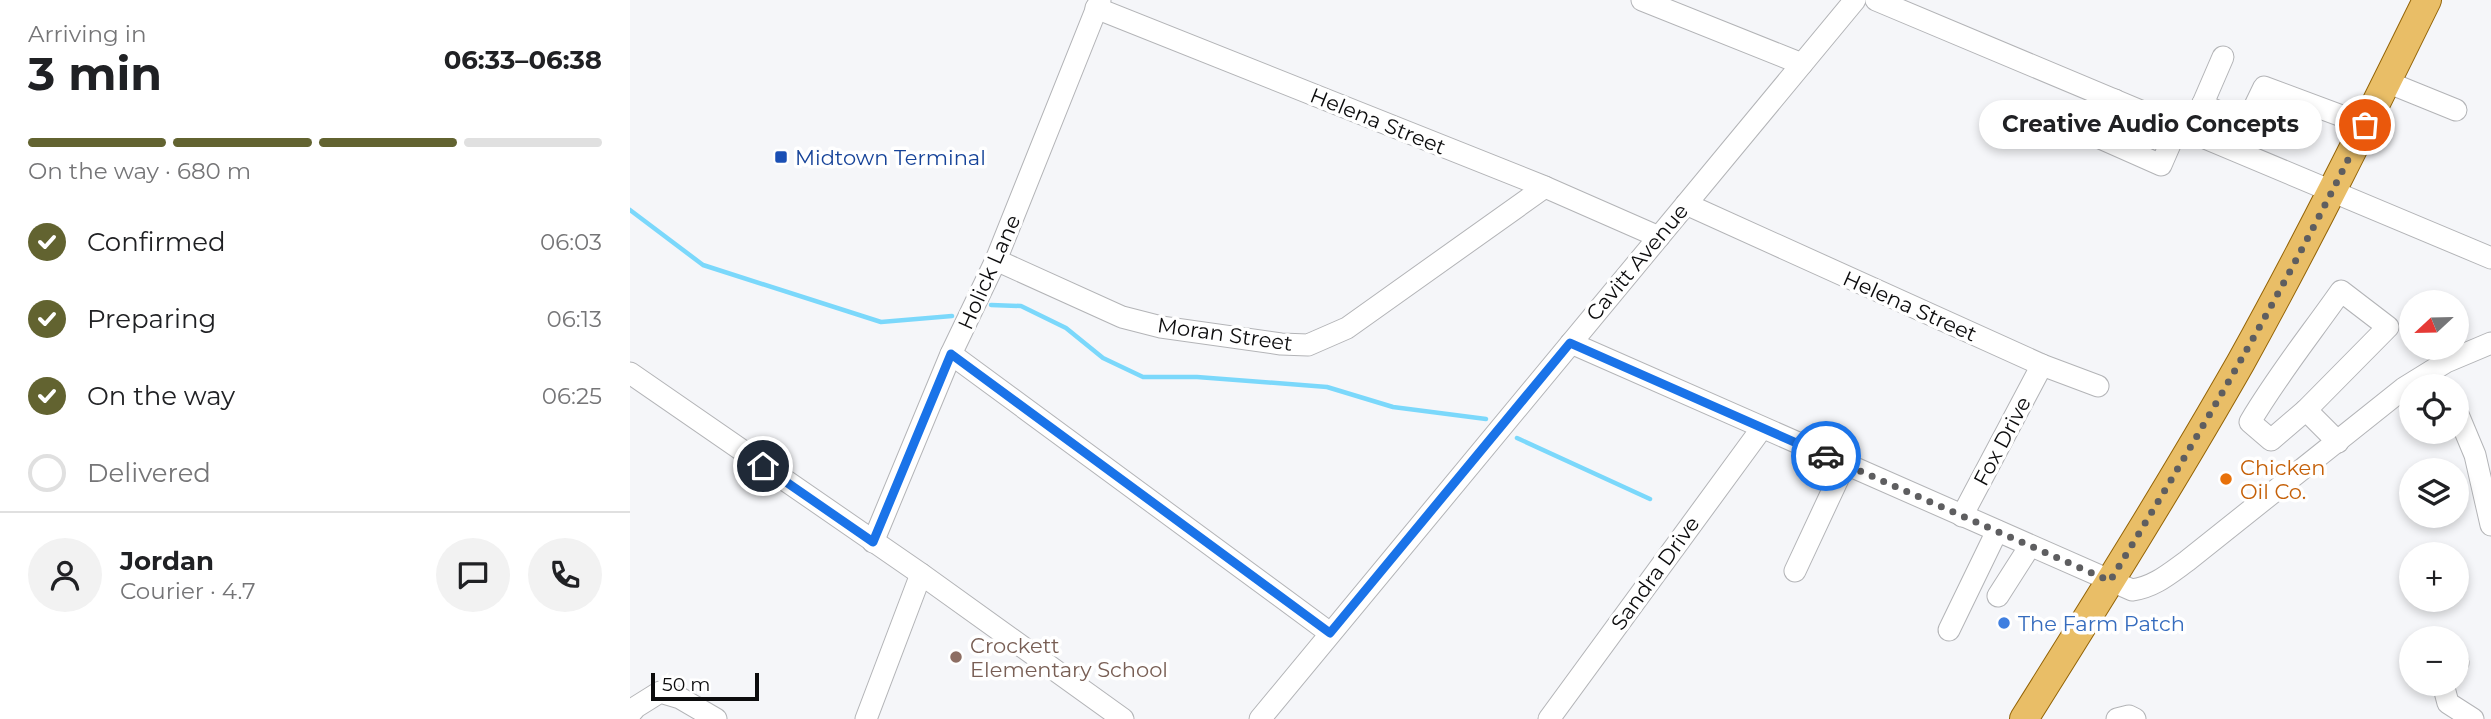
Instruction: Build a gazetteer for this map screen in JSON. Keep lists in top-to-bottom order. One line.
{"streets":{"street":["Helena Street","Cavitt Avenue","Holick Lane","Moran Street","Fox Drive","Sandra Drive"]},"crossings":[["Helena Street","Cavitt Avenue"],["Helena Street","Holick Lane"],["Helena Street","Moran Street"],["Helena Street","Fox Drive"],["Holick Lane","Moran Street"]],"places":{"other":["Creative Audio Concepts","Chicken Oil Co.","The Farm Patch","Crockett Elementary School"],"transit":["Midtown Terminal"]},"scale_bar":"50 m","north":"left","page":{"heading":["3 min","Arriving in","06:33–06:38"],"panel":["Jordan","Courier · 4.7"],"bubble":"Creative Audio Concepts","bar":"On the way · 680 m","list":[["Confirmed","06:03"],["Preparing","06:13"],["On the way","06:25"],"Delivered"],"map_buttons":["+","−"],"scale":"50 m"}}
